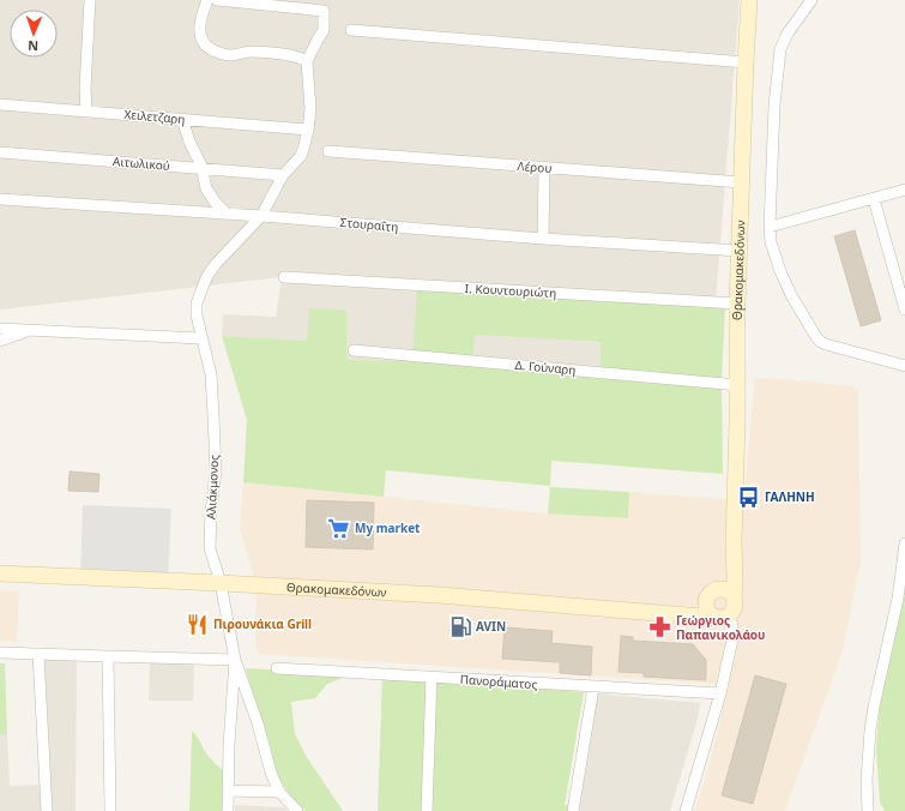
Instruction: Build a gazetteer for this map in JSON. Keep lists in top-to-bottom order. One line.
{"streets":{"main road":["Θρακομακεδόνων"],"street":["Χειλετζαρη","Αιτωλικού","Λέρου","Στουραΐτη","Ι. Κουντουριώτη","Δ. Γούναρη","Αλιάκμονος","Πανοράματος"]},"crossings":[["Χειλετζαρη","Αλιάκμονος"],["Αιτωλικού","Αλιάκμονος"],["Λέρου","Θρακομακεδόνων"],["Στουραΐτη","Θρακομακεδόνων"],["Στουραΐτη","Αλιάκμονος"],["Θρακομακεδόνων","Ι. Κουντουριώτη"],["Θρακομακεδόνων","Δ. Γούναρη"],["Θρακομακεδόνων","Αλιάκμονος"]],"places":{"bus stop":["ΓΑΛΗΝΗ"],"supermarket":["My market"],"restaurant":["Πιρουνάκια Grill"],"fuel station":["AVIN"],"pharmacy":["Γεώργιος Παπανικολάου"]},"north":"bottom"}
